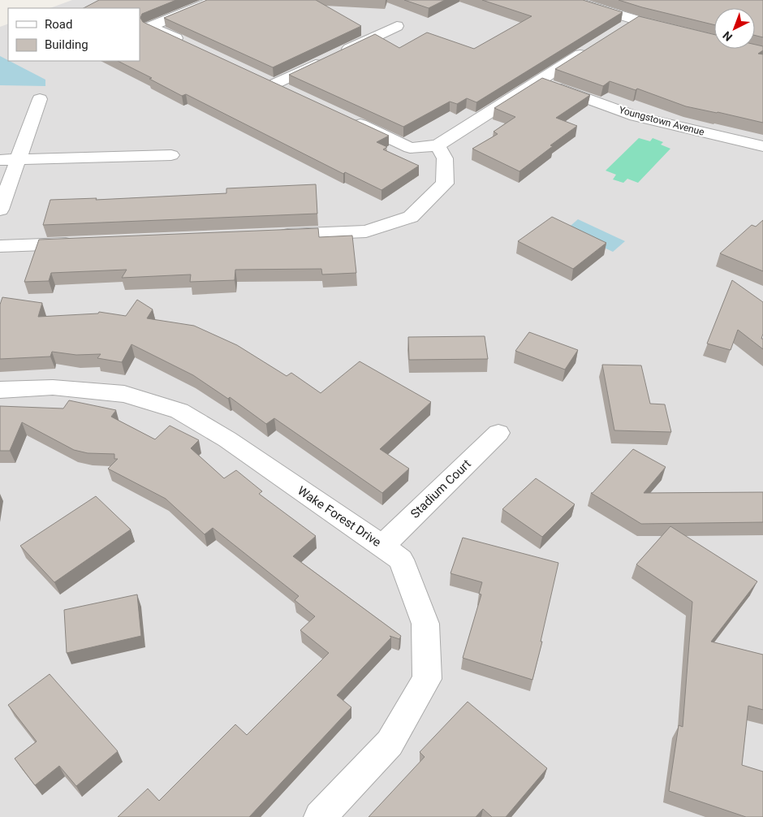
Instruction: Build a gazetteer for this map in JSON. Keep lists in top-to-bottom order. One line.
{"streets":{"street":["Youngstown Avenue","Stadium Court","Wake Forest Drive"]},"crossings":[["Stadium Court","Wake Forest Drive"]],"legend":["Road","Building"],"north":"bottom left"}
